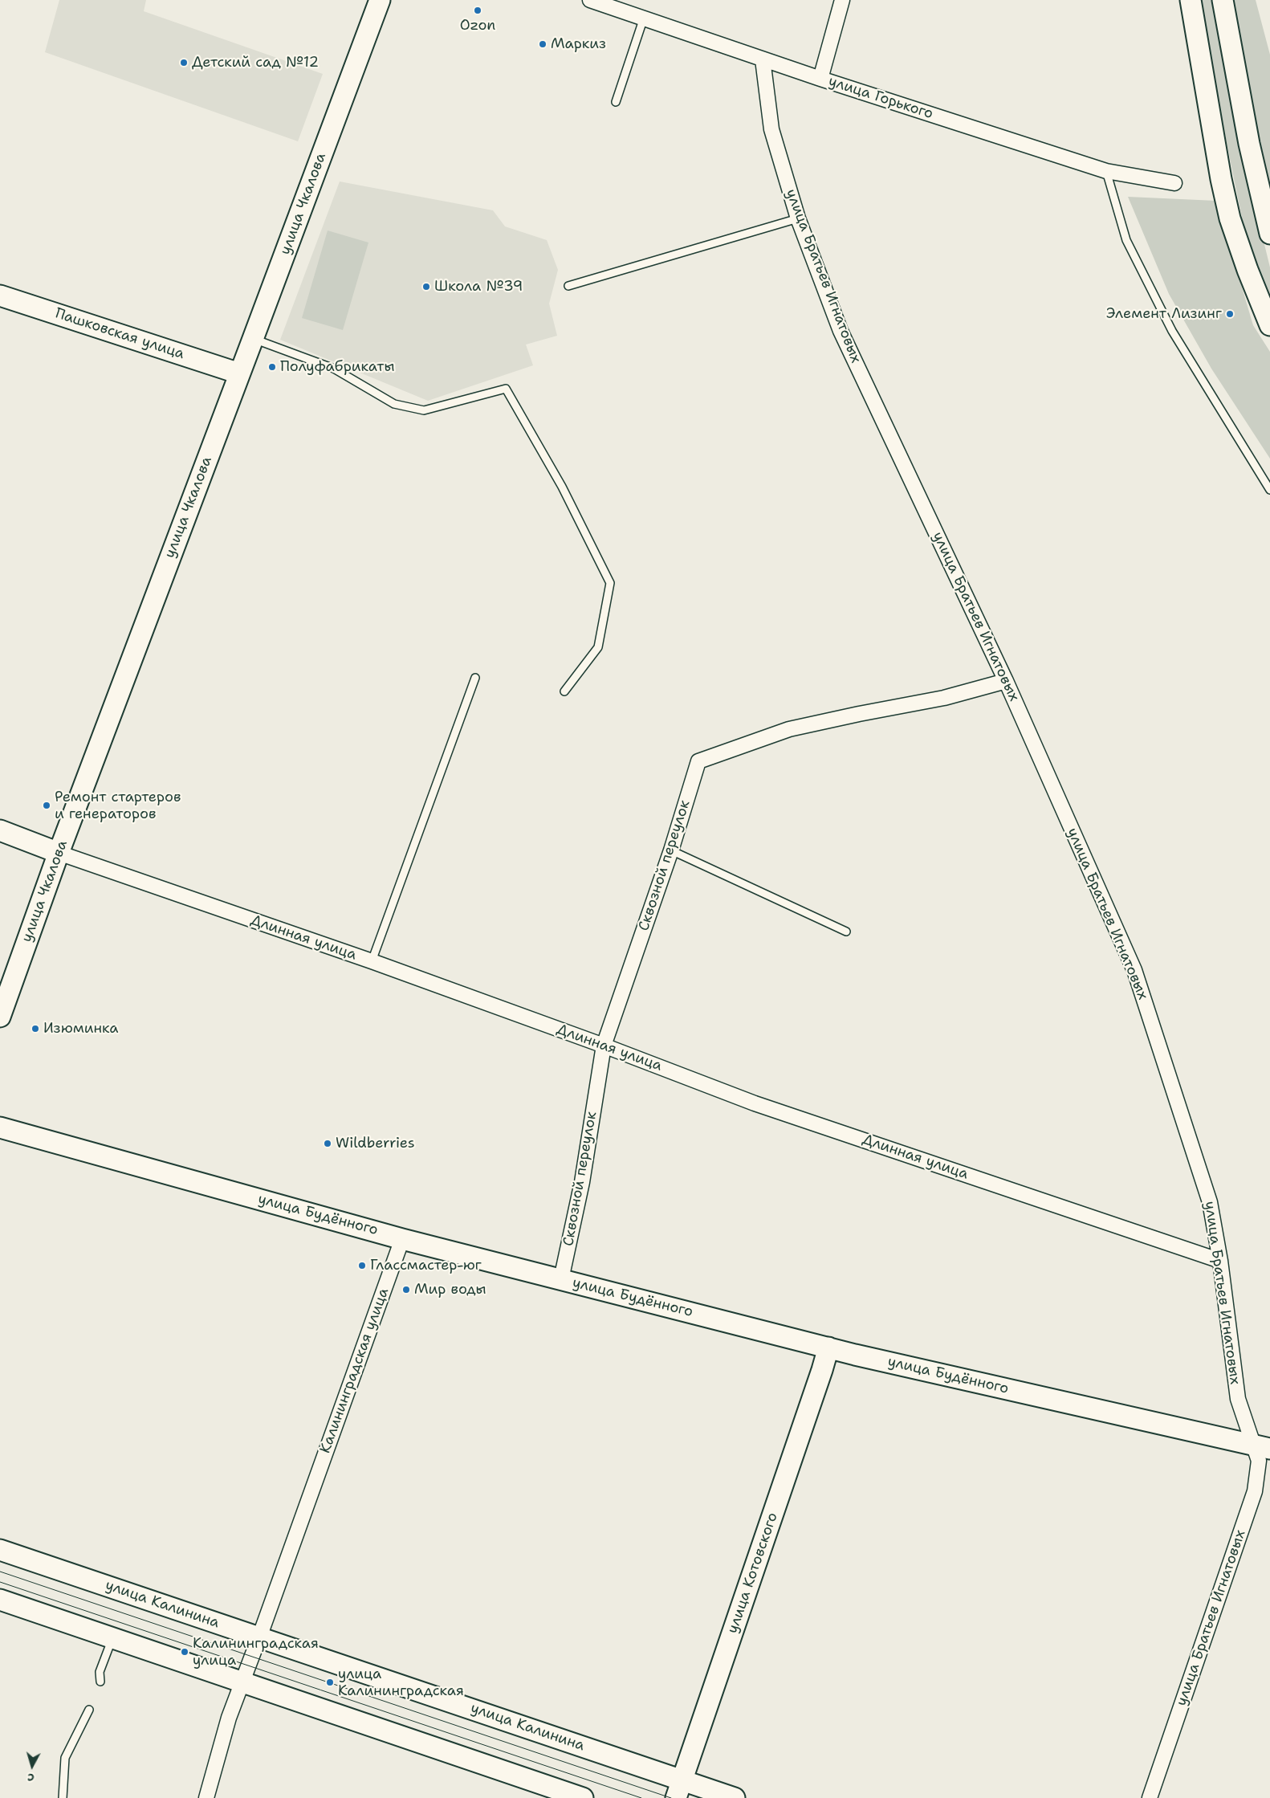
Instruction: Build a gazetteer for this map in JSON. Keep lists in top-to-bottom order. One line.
{"streets":{"street":["улица Горького","улица Чкалова","улица Братьев Игнатовых","Пашковская улица","Сквозной переулок","Длинная улица","улица Будённого","Калининградская улица","улица Котовского","улица Калинина"]},"crossings":[["улица Горького","улица Братьев Игнатовых"],["улица Чкалова","Пашковская улица"],["улица Чкалова","Длинная улица"],["улица Братьев Игнатовых","Сквозной переулок"],["улица Братьев Игнатовых","Длинная улица"],["улица Братьев Игнатовых","улица Будённого"],["Сквозной переулок","Длинная улица"],["Сквозной переулок","улица Будённого"],["улица Будённого","Калининградская улица"],["улица Будённого","улица Котовского"],["Калининградская улица","улица Калинина"],["улица Котовского","улица Калинина"]],"places":["Ozon","Маркиз","Детский сад №12","Школа №39","Элемент Лизинг","Полуфабрикаты","Ремонт стартеров и генераторов","Изюминка","Wildberries","Глассмастер-юг","Мир воды","Калининградская улица","улица Калининградская"],"north":"bottom"}
